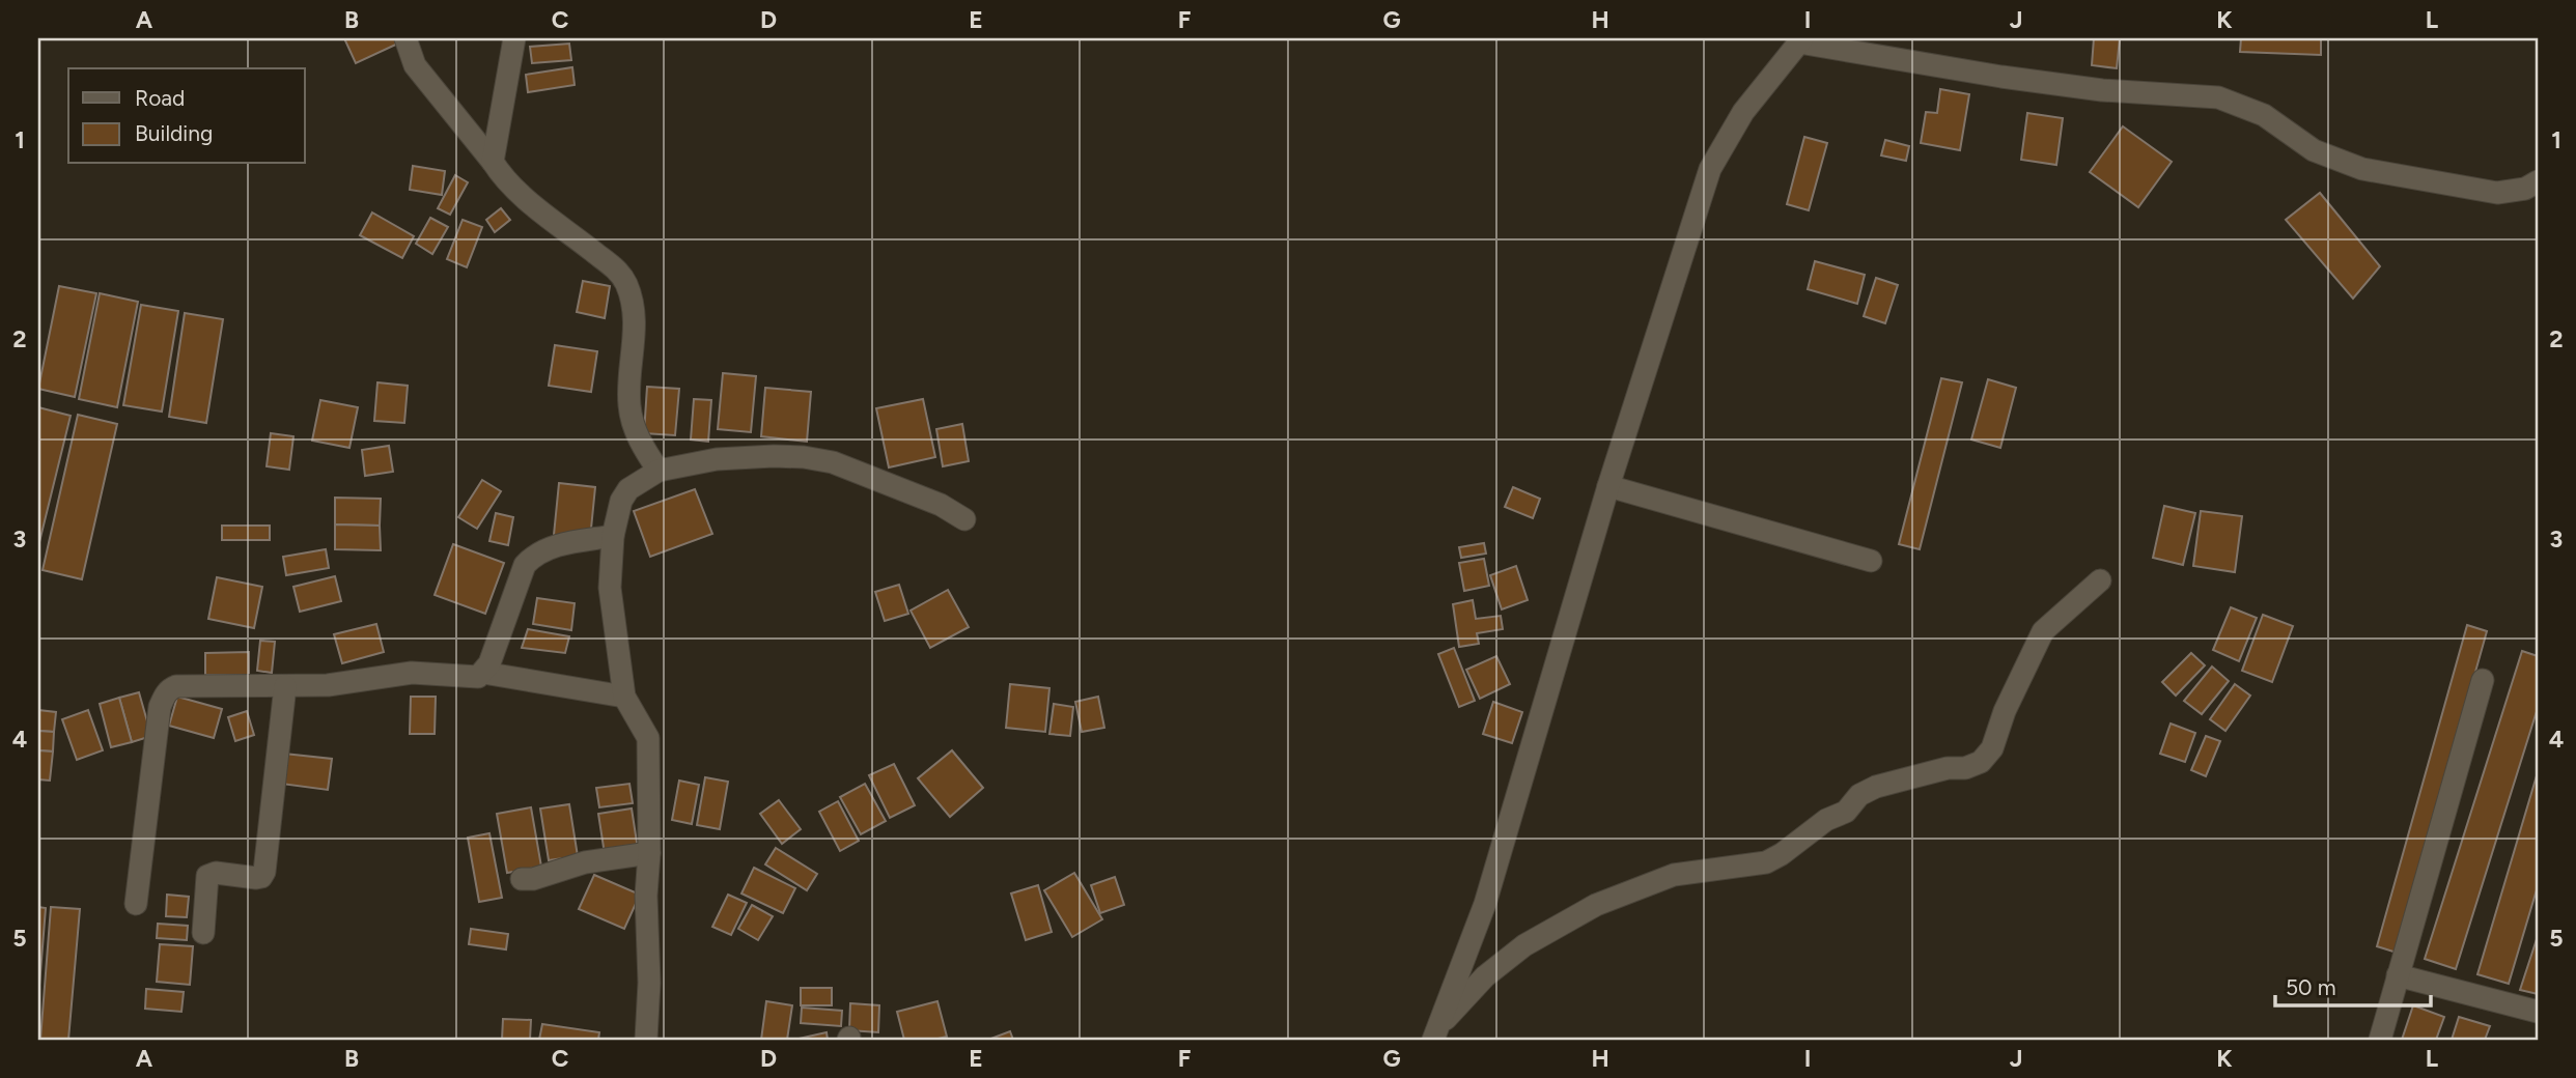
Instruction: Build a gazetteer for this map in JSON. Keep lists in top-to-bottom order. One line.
{"legend":["Road","Building"],"scale_bar":"50 m","grid":{"columns":["A","B","C","D","E","F","G","H","I","J","K","L"],"rows":["1","2","3","4","5"]}}
